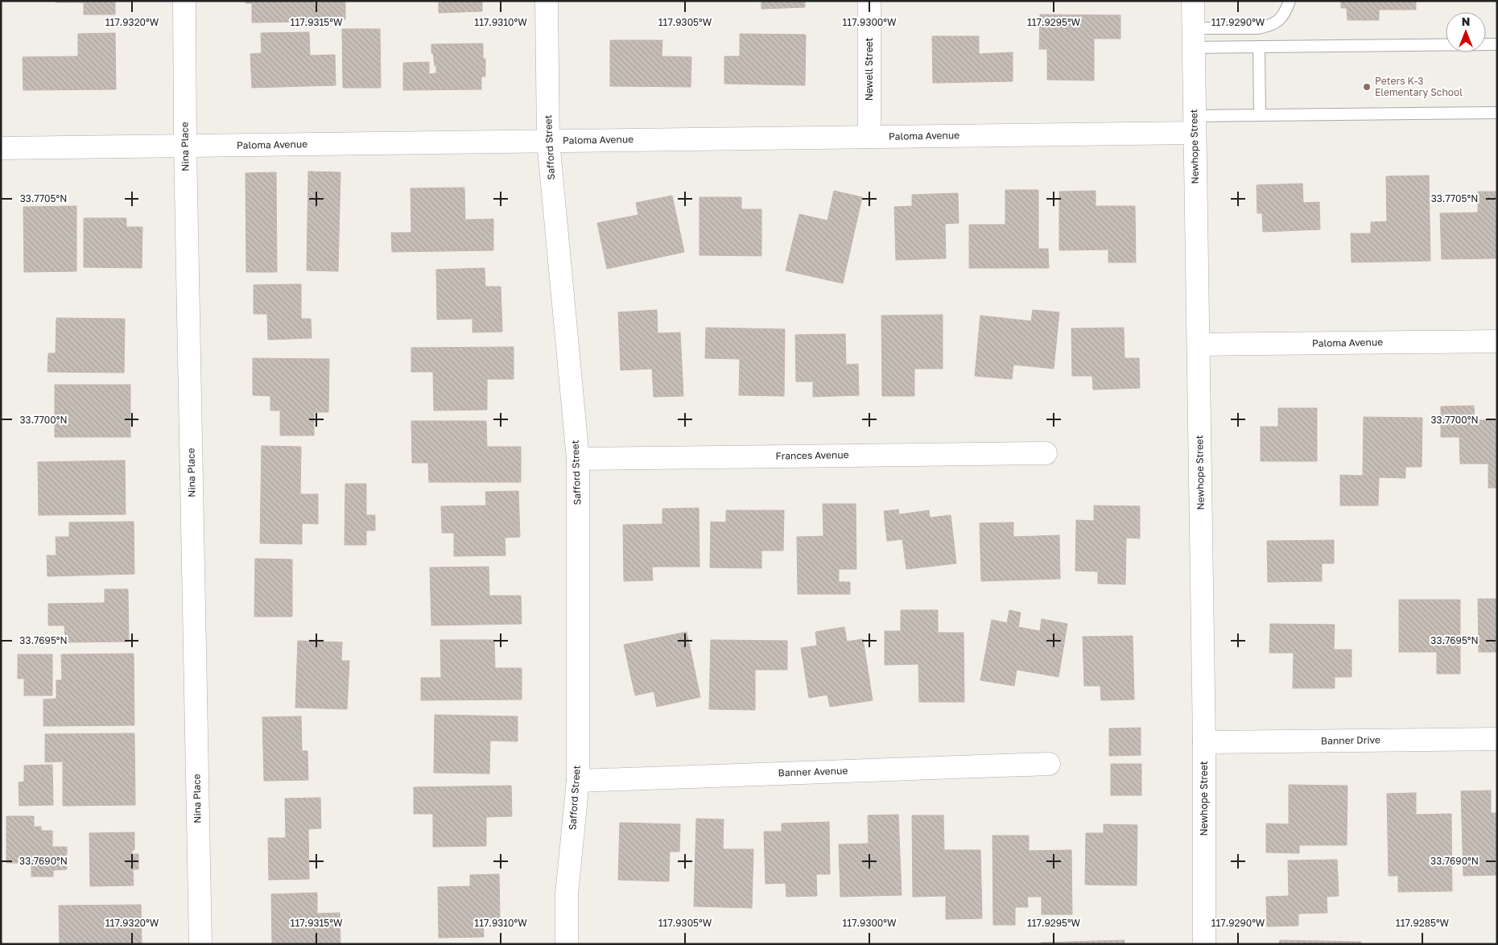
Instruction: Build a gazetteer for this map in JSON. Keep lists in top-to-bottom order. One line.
{"streets":{"street":["Newell Street","Paloma Avenue","Nina Place","Newhope Street","Safford Street","Frances Avenue","Banner Drive","Banner Avenue"]},"crossings":[["Newell Street","Paloma Avenue"],["Paloma Avenue","Nina Place"],["Paloma Avenue","Newhope Street"],["Paloma Avenue","Safford Street"],["Newhope Street","Banner Drive"],["Safford Street","Frances Avenue"],["Safford Street","Banner Avenue"]],"places":["Peters K-3 Elementary School"],"north":"top","coordinates":["117.9320°W","117.9315°W","117.9310°W","117.9305°W","117.9300°W","117.9295°W","117.9290°W","33.7705°N","33.7700°N","33.7695°N","33.7690°N","117.9285°W"]}
